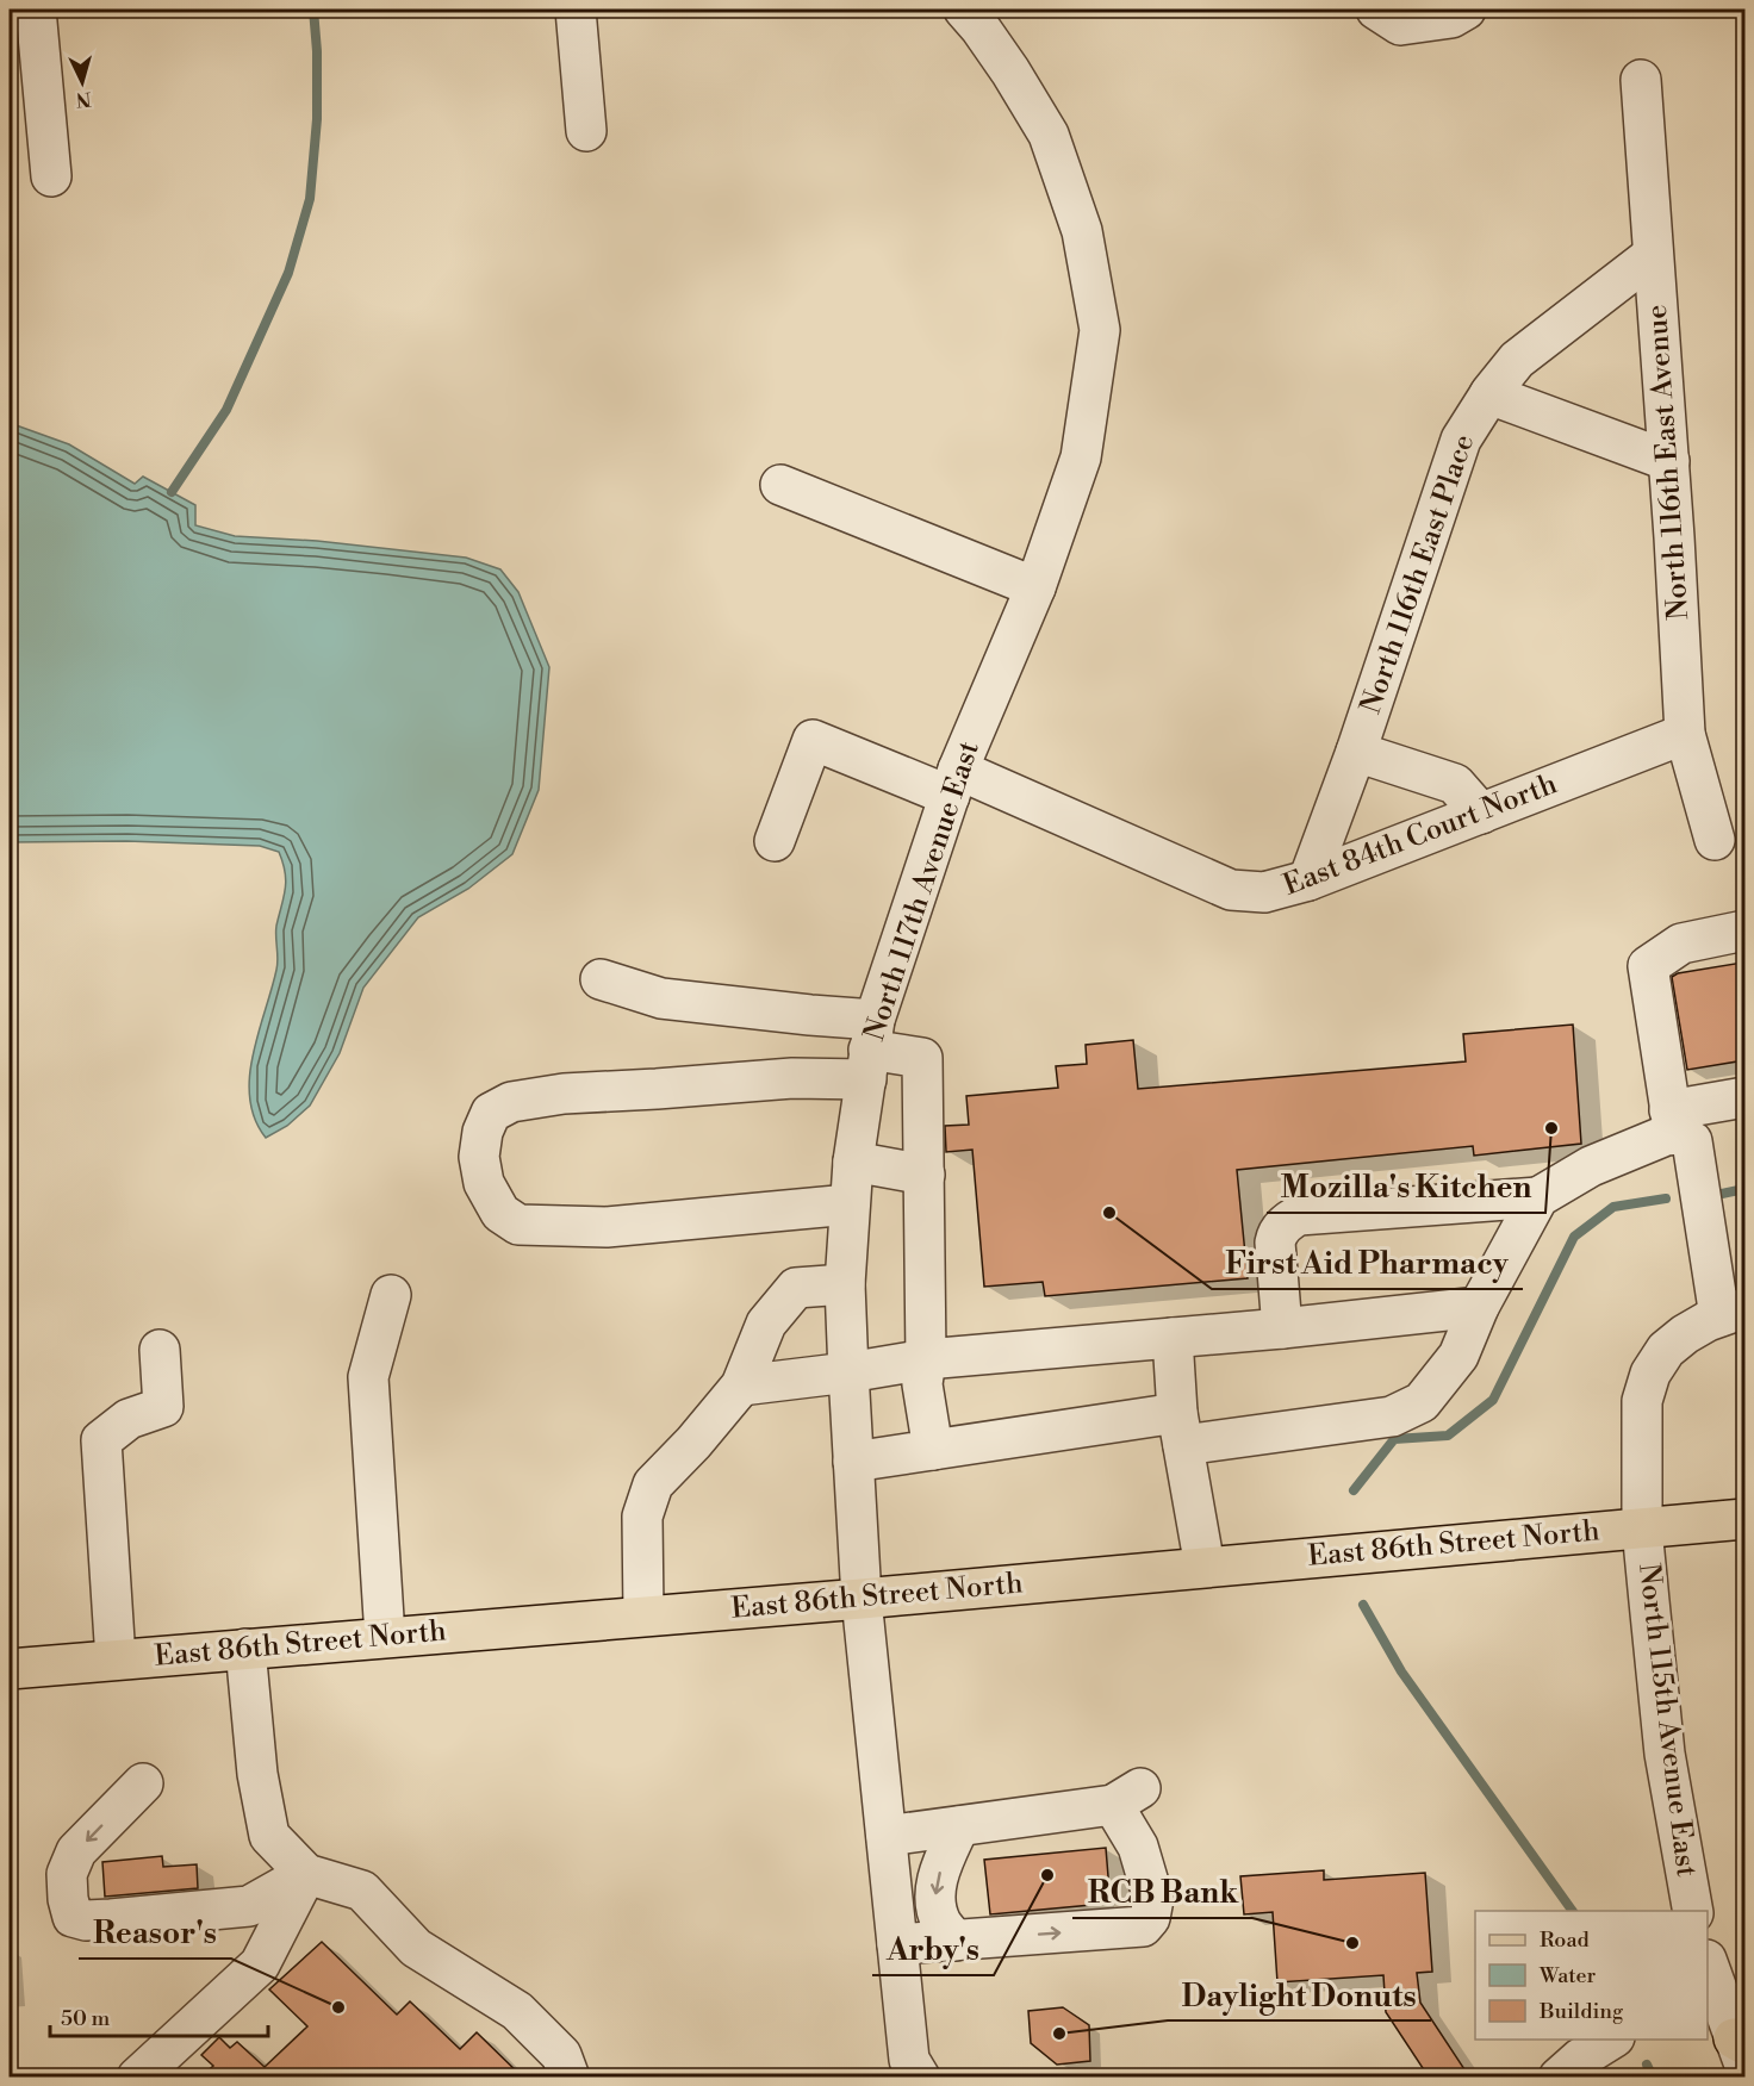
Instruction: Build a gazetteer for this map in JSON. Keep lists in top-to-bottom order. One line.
{"streets":{"main road":["East 86th Street North"],"street":["North 116th East Avenue","North 116th East Place","East 84th Court North","North 117th Avenue East","North 115th Avenue East"]},"crossings":[["North 116th East Avenue","North 116th East Place"],["North 116th East Avenue","East 84th Court North"],["North 116th East Place","East 84th Court North"],["East 84th Court North","North 117th Avenue East"],["North 117th Avenue East","East 86th Street North"],["East 86th Street North","North 115th Avenue East"]],"places":["Mozilla's Kitchen","First Aid Pharmacy","Arby's","RCB Bank","Reasor's","Daylight Donuts"],"legend":["Road","Water","Building"],"scale_bar":"50 m","north":"bottom"}
